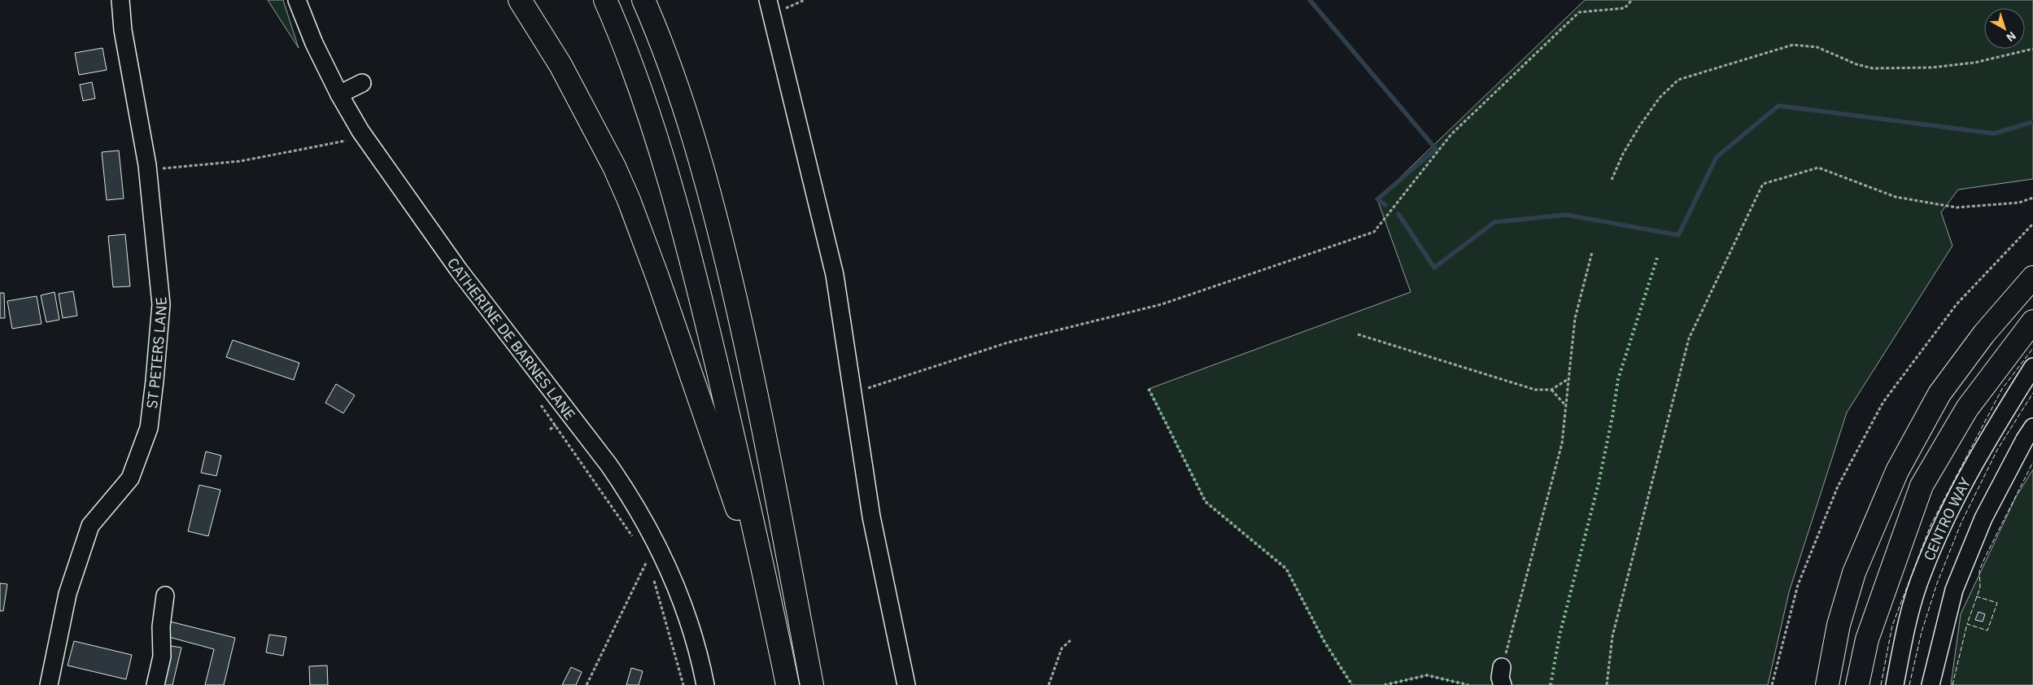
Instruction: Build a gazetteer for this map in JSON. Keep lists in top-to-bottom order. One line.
{"streets":{"street":["CATHERINE DE BARNES LANE","ST PETERS LANE","CENTRO WAY"]},"north":"bottom right"}
